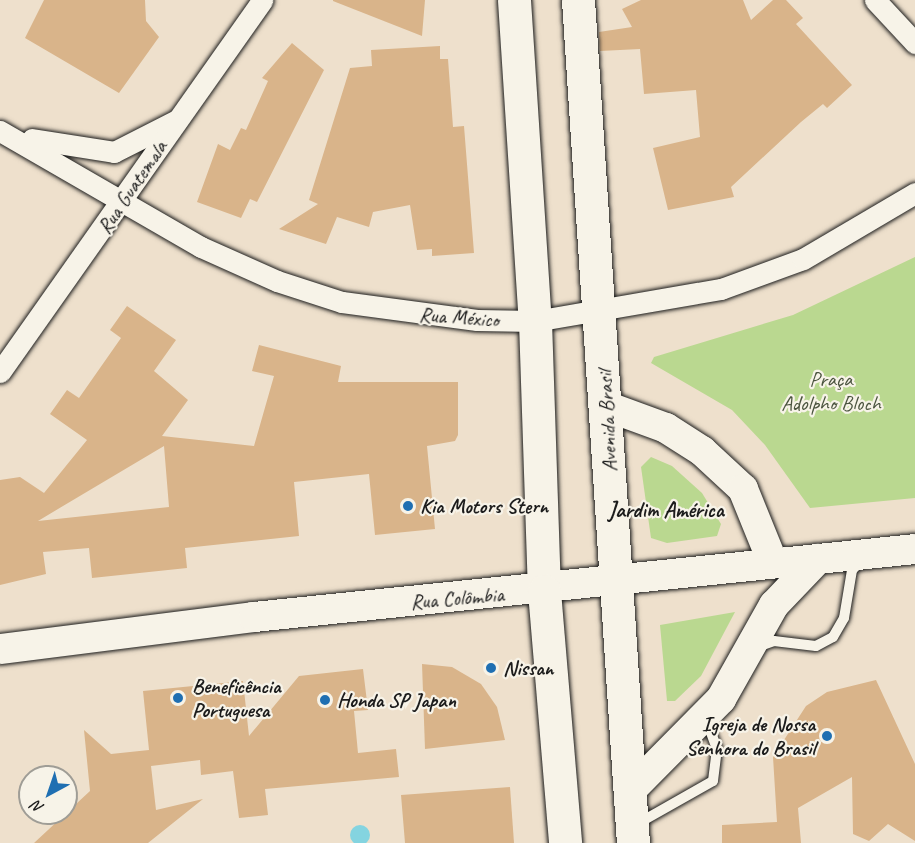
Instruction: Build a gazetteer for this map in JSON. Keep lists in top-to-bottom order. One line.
{"streets":{"main road":["Avenida Brasil","Rua Colômbia"],"street":["Rua Guatemala","Rua México"]},"crossings":[["Rua Guatemala","Rua México"],["Rua México","Avenida Brasil"],["Avenida Brasil","Rua Colômbia"]],"districts":["Jardim América"],"parks":["Praça Adolpho Bloch"],"places":["Kia Motors Stern","Nissan","Beneficência Portuguesa","Honda SP Japan","Igreja de Nossa Senhora do Brasil"],"north":"bottom left"}
